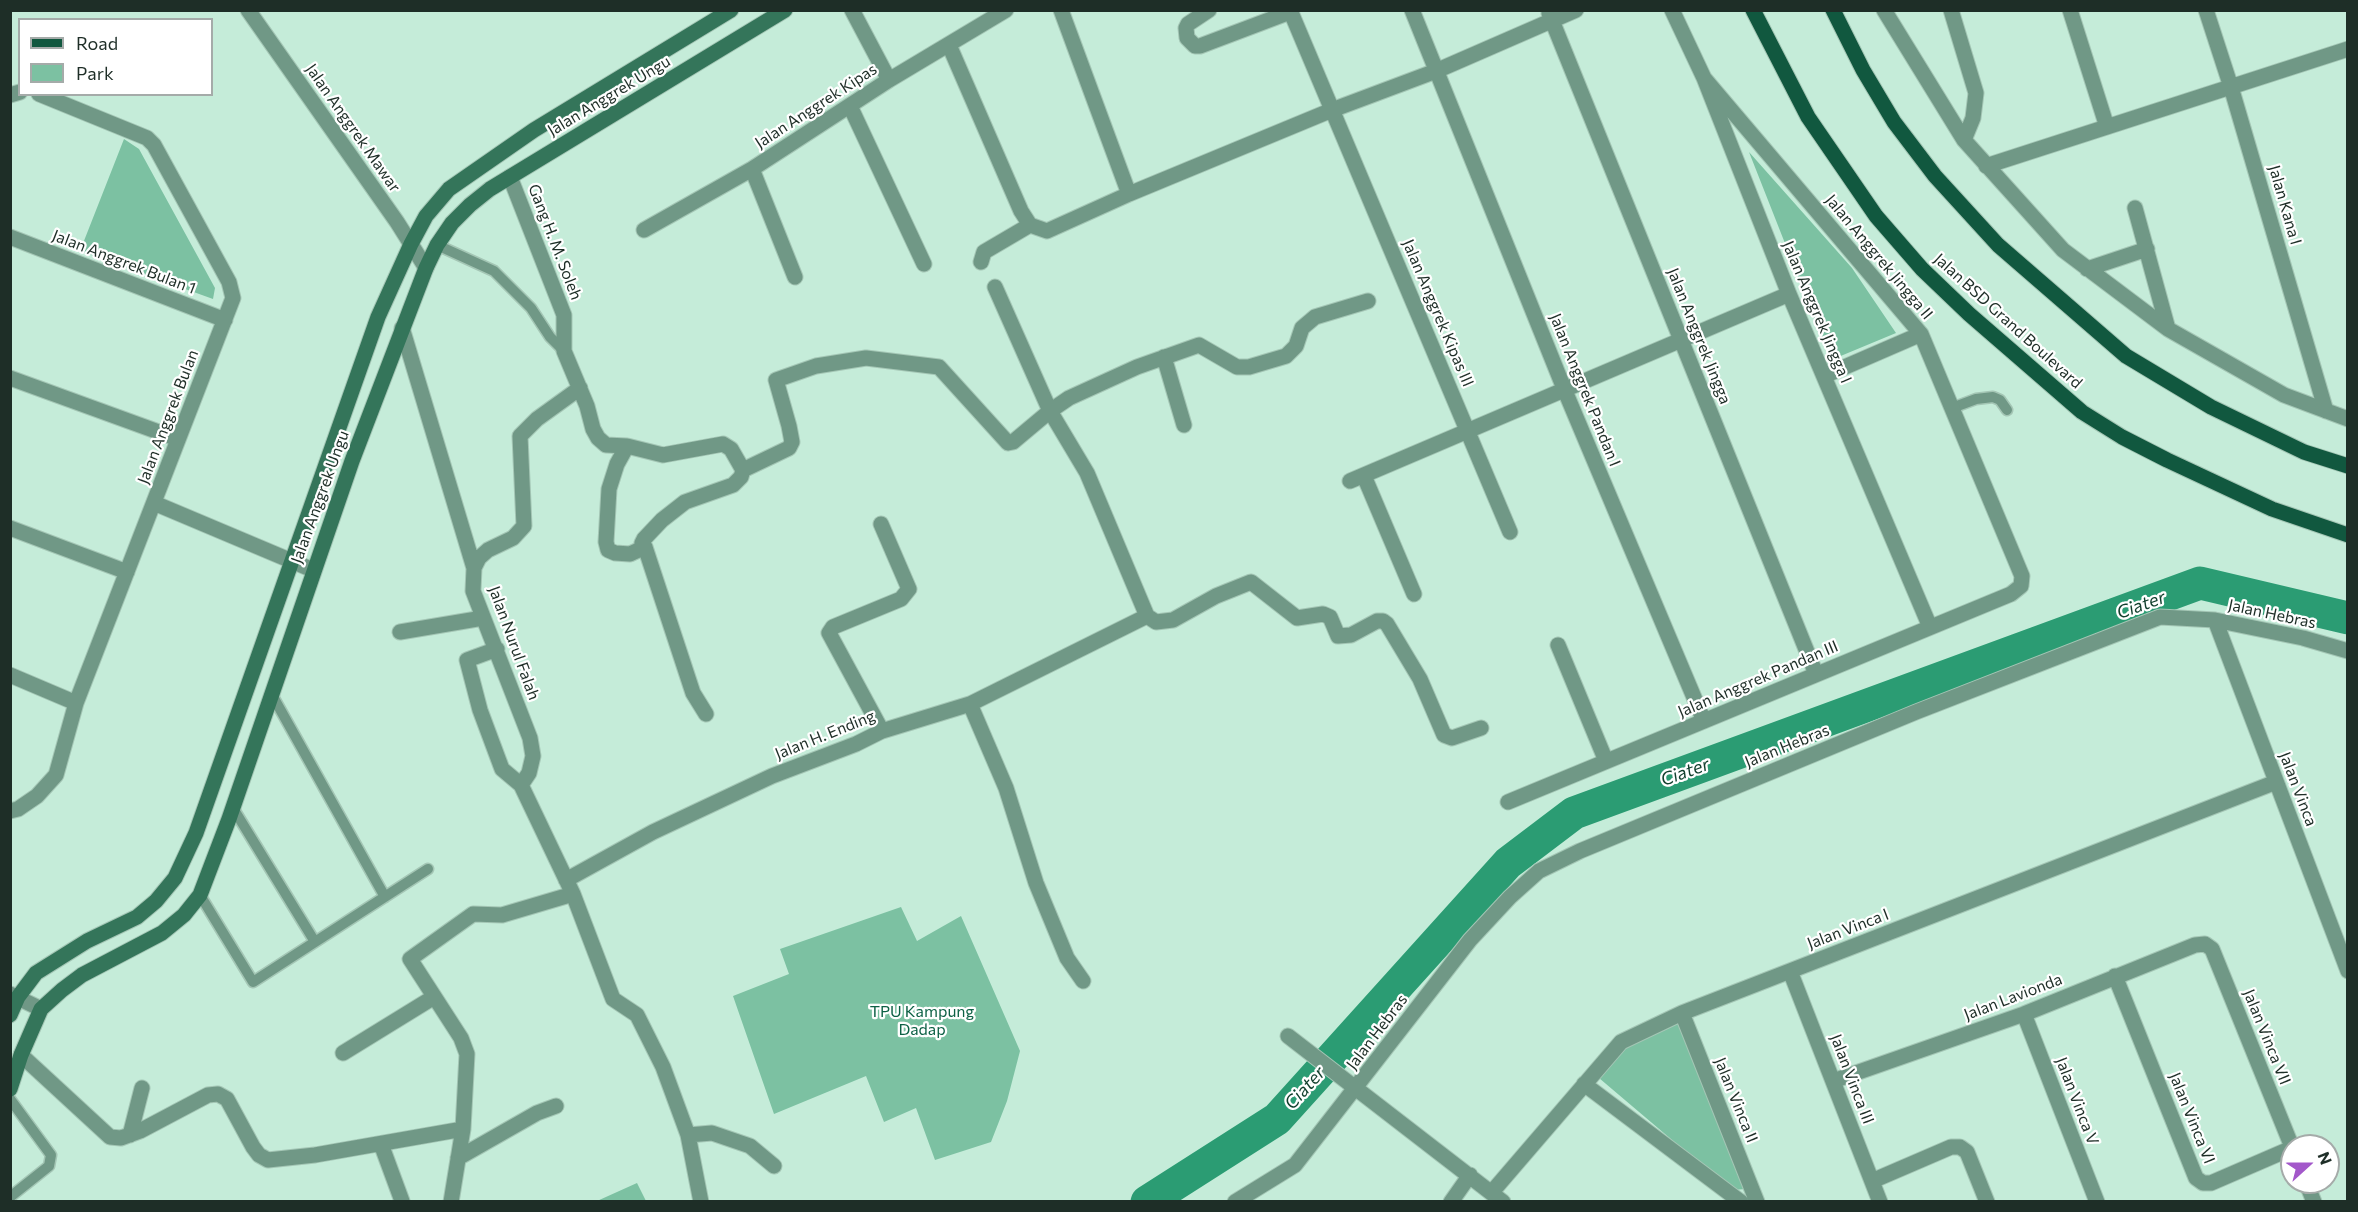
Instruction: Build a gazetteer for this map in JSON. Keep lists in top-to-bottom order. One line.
{"streets":{"main road":["Jalan BSD Grand Boulevard"],"street":["Jalan Anggrek Ungu","Jalan Anggrek Kipas","Jalan Anggrek Mawar","Jalan Kana I","Gang H. M. Soleh","Jalan Anggrek Jingga II","Jalan Anggrek Bulan 1","Jalan Anggrek Jingga I","Jalan Anggrek Kipas III","Jalan Anggrek Jingga","Jalan Anggrek Pandan I","Jalan Anggrek Bulan","Jalan Hebras","Jalan Nurul Falah","Jalan Anggrek Pandan III","Jalan H. Ending","Jalan Vinca","Jalan Vinca I","Jalan Lavionda","Jalan Vinca VII","Jalan Vinca III","Jalan Vinca II","Jalan Vinca V","Jalan Vinca VI"]},"crossings":[["Jalan Anggrek Ungu","Jalan Anggrek Mawar"],["Jalan Anggrek Ungu","Gang H. M. Soleh"],["Jalan Anggrek Ungu","Jalan Nurul Falah"],["Jalan Anggrek Jingga II","Jalan Anggrek Jingga I"],["Jalan Anggrek Jingga II","Jalan Anggrek Pandan III"],["Jalan Anggrek Bulan 1","Jalan Anggrek Bulan"],["Jalan Anggrek Jingga I","Jalan Anggrek Pandan III"],["Jalan Anggrek Jingga","Jalan Anggrek Pandan III"],["Jalan Anggrek Pandan I","Jalan Anggrek Pandan III"],["Jalan Hebras","Jalan Vinca"],["Jalan Vinca","Jalan Vinca I"],["Jalan Vinca I","Jalan Vinca III"],["Jalan Vinca I","Jalan Vinca II"],["Jalan Lavionda","Jalan Vinca VII"],["Jalan Lavionda","Jalan Vinca III"],["Jalan Lavionda","Jalan Vinca V"],["Jalan Lavionda","Jalan Vinca VI"]],"water":["Ciater"],"parks":["TPU Kampung Dadap"],"legend":["Road","Park"],"north":"right"}
